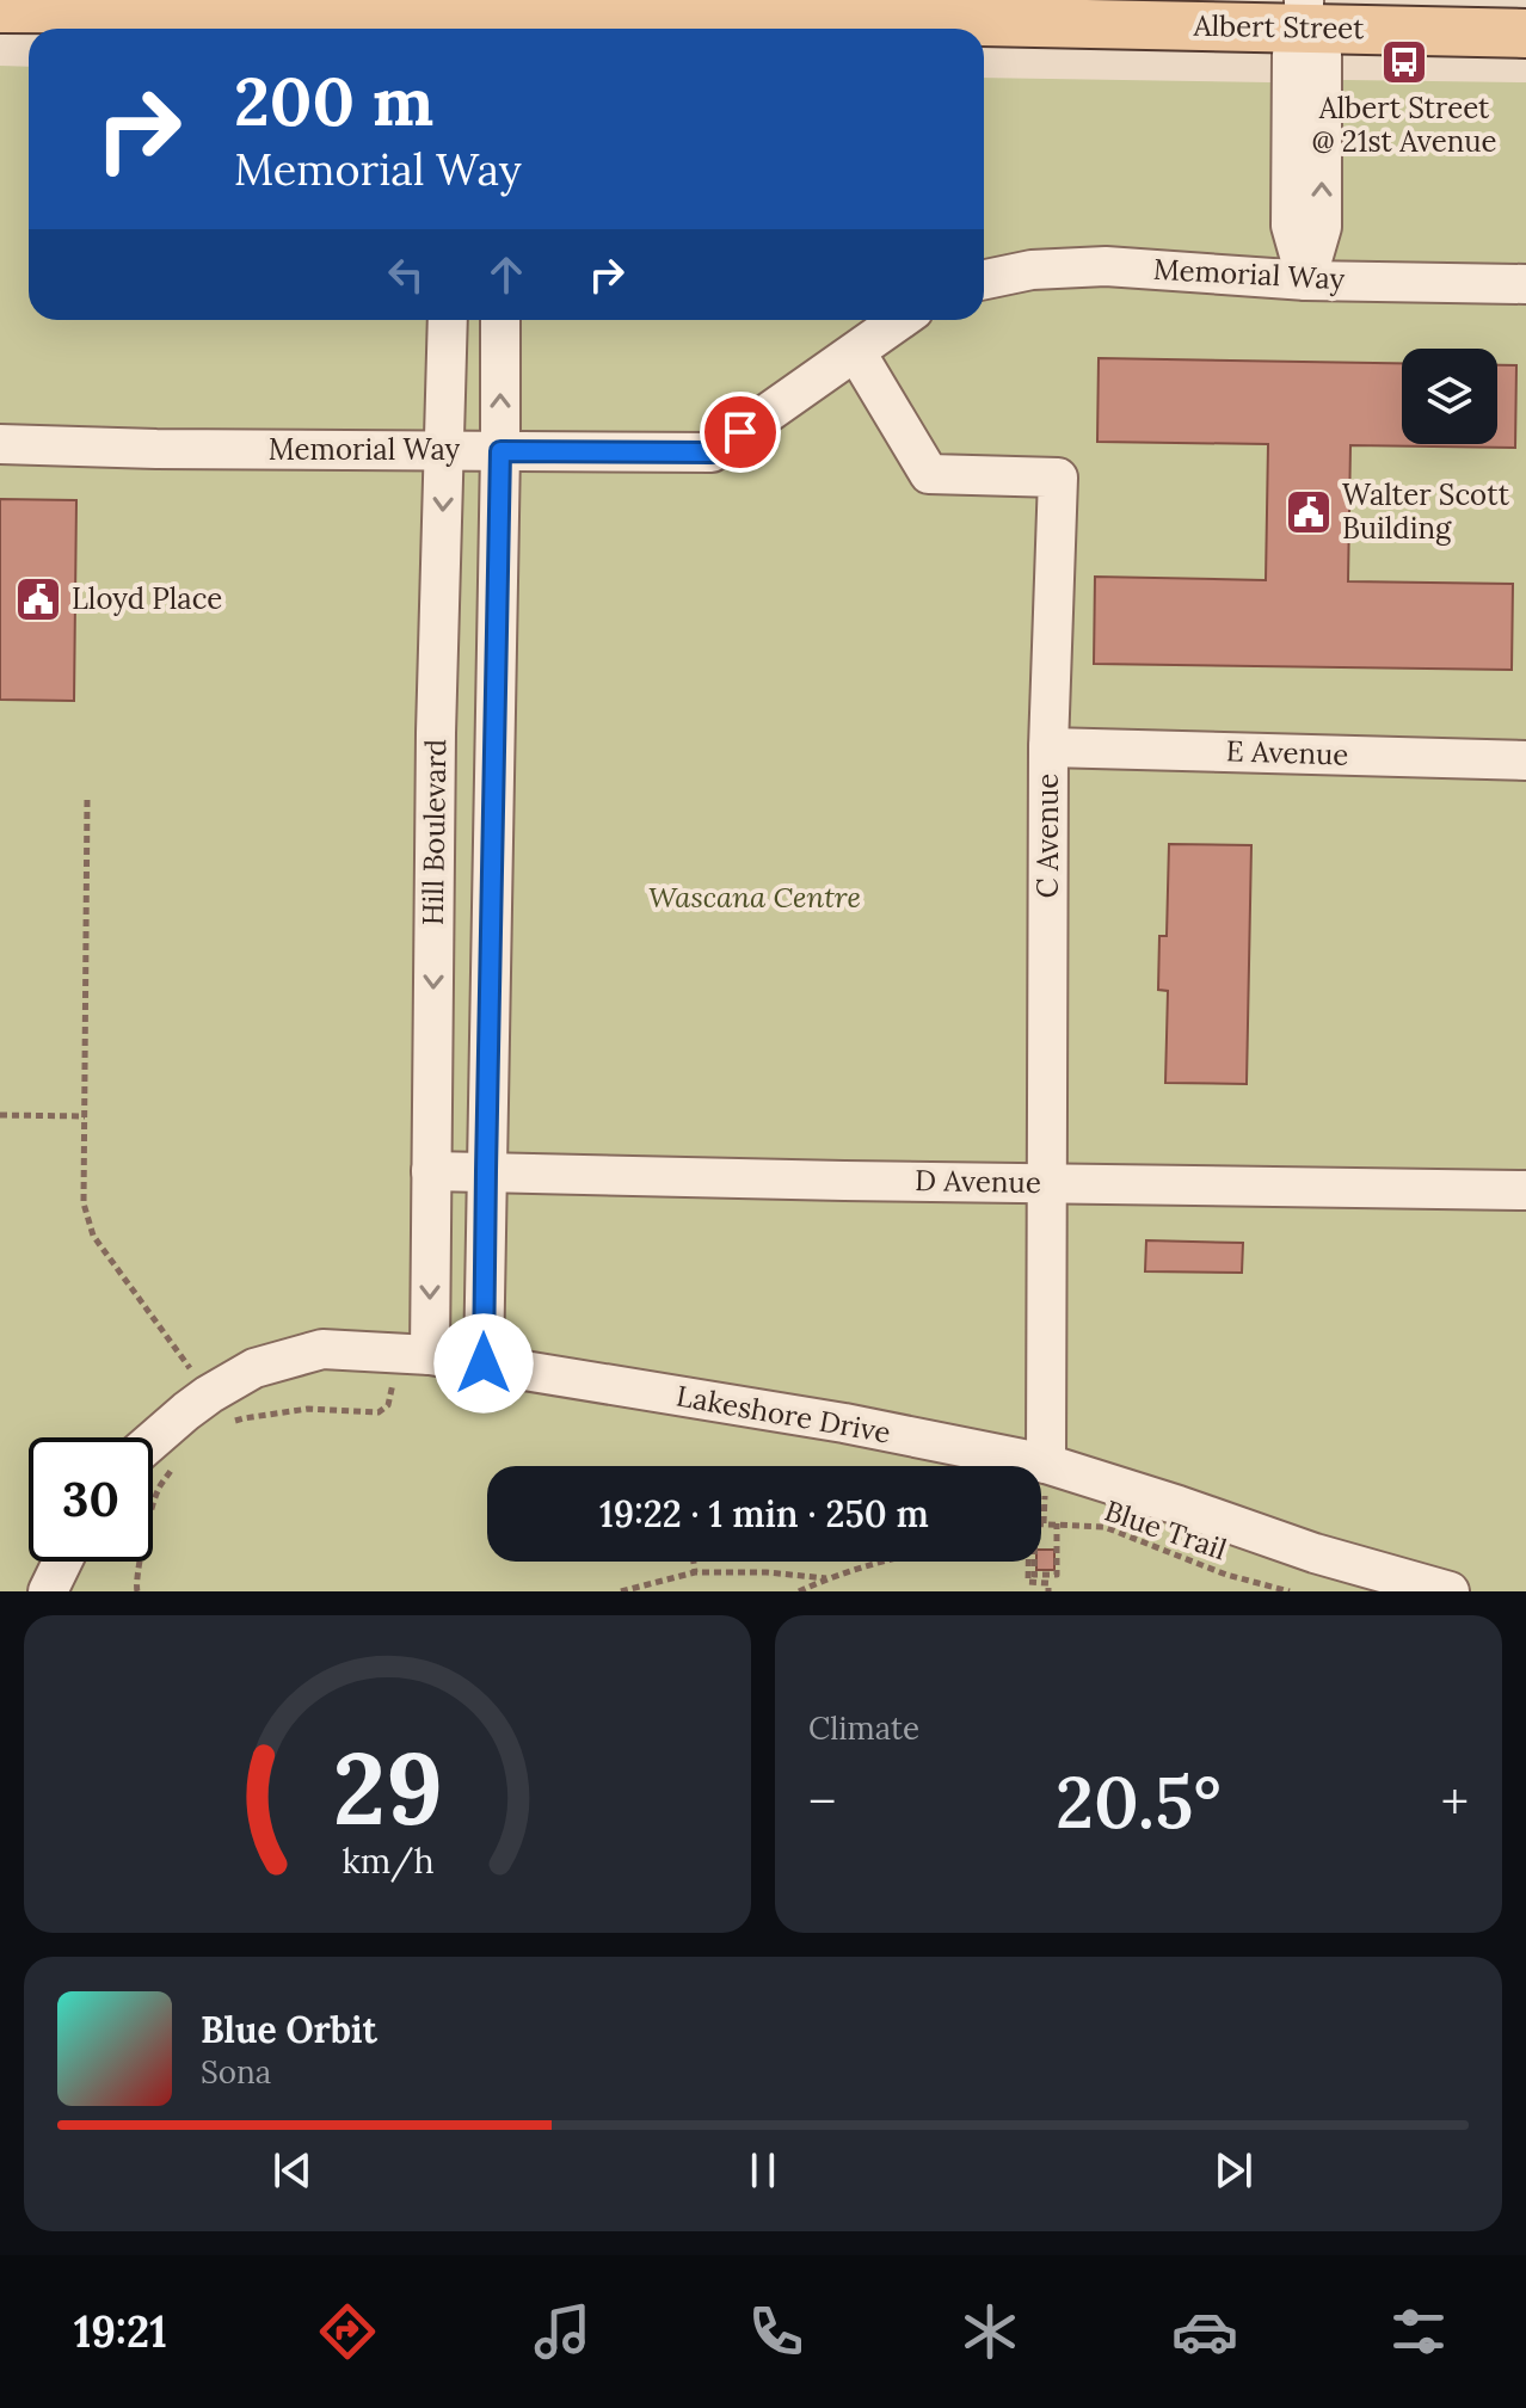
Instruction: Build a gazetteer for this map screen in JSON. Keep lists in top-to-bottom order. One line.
{"streets":{"main road":["Albert Street"],"street":["Memorial Way","E Avenue","Hill Boulevard","C Avenue","D Avenue","Lakeshore Drive"],"path":["Blue Trail"]},"crossings":[["Memorial Way","Hill Boulevard"],["Memorial Way","C Avenue"],["E Avenue","C Avenue"],["Hill Boulevard","D Avenue"],["Hill Boulevard","Lakeshore Drive"],["C Avenue","D Avenue"],["C Avenue","Lakeshore Drive"]],"parks":["Wascana Centre"],"places":{"bus stop":["Albert Street @ 21st Avenue"],"public building":["Walter Scott Building","Lloyd Place"]},"page":{"turn":["200 m","Memorial Way"],"limit":"30","trip":"19:22 · 1 min · 250 m","tile":"Climate","heat":["−","20.5°","+"],"song":["Blue Orbit","Sona"],"tabs":"19:21","gauge":["29","km/h"]}}
